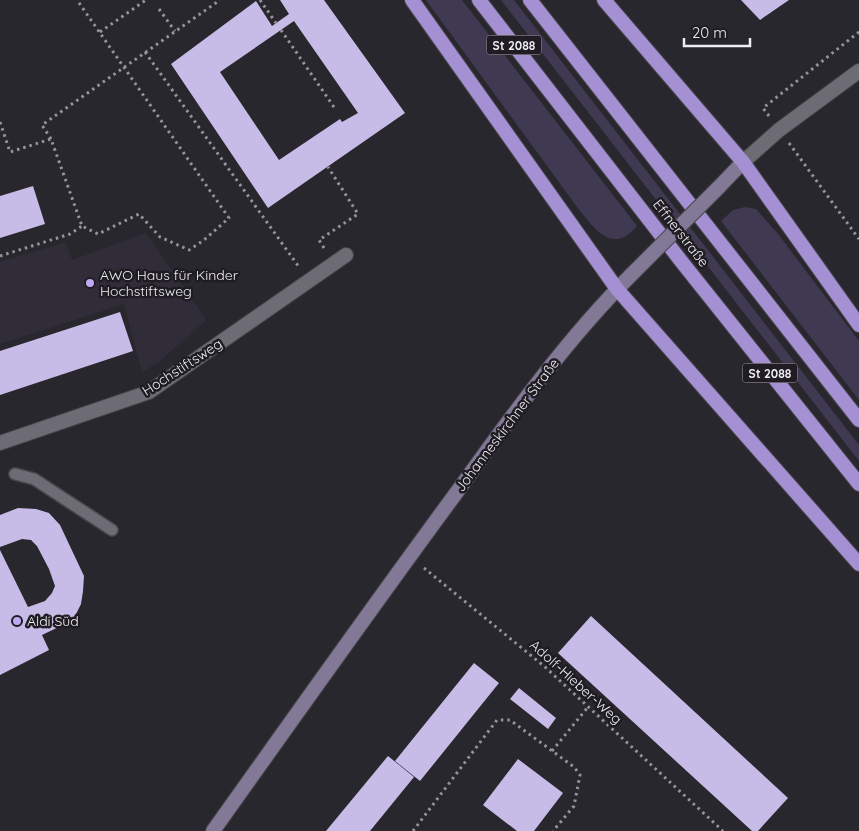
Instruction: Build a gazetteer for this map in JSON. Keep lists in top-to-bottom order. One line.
{"streets":{"highway":["St 2088","Effnerstraße"],"main road":["Johanneskirchner Straße"],"street":["Hochstiftsweg"],"path":["Adolf-Hieber-Weg"]},"crossings":[["Johanneskirchner Straße","Adolf-Hieber-Weg"]],"places":["AWO Haus für Kinder Hochstiftsweg","Aldi Süd"],"scale_bar":"20 m"}
